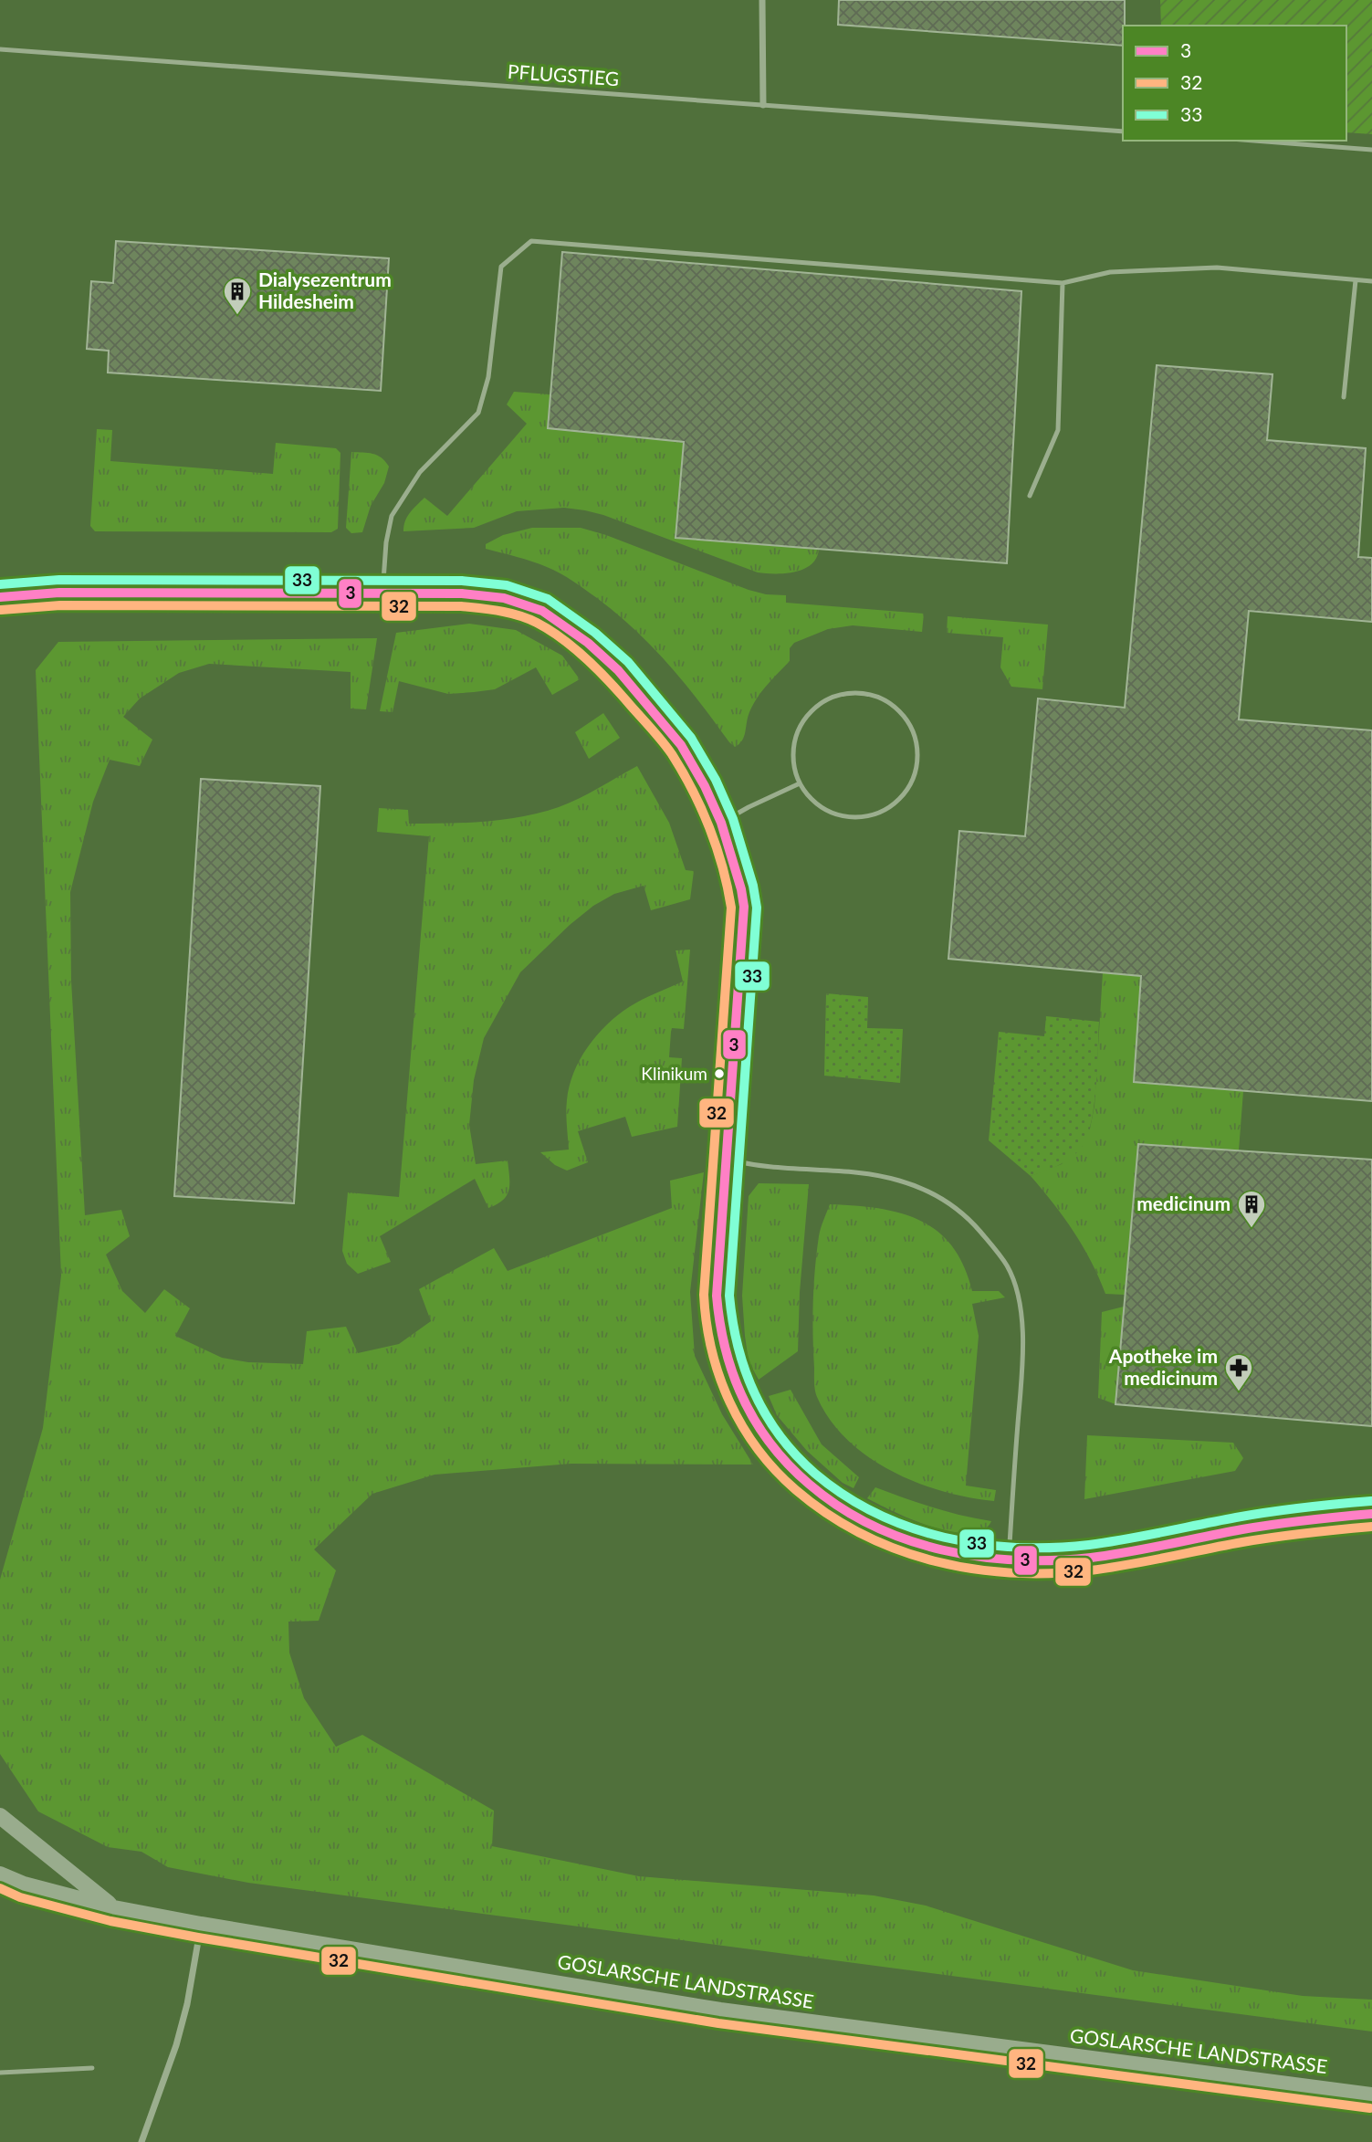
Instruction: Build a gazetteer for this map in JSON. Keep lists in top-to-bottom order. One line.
{"streets":{"main road":["GOSLARSCHE LANDSTRASSE"],"lane":["PFLUGSTIEG"]},"places":{"building":["Dialysezentrum Hildesheim","medicinum"],"other":["Klinikum"],"pharmacy":["Apotheke im medicinum"]},"lines":["transit line 33","transit line 3","transit line 32"],"legend":["3","32","33"]}
